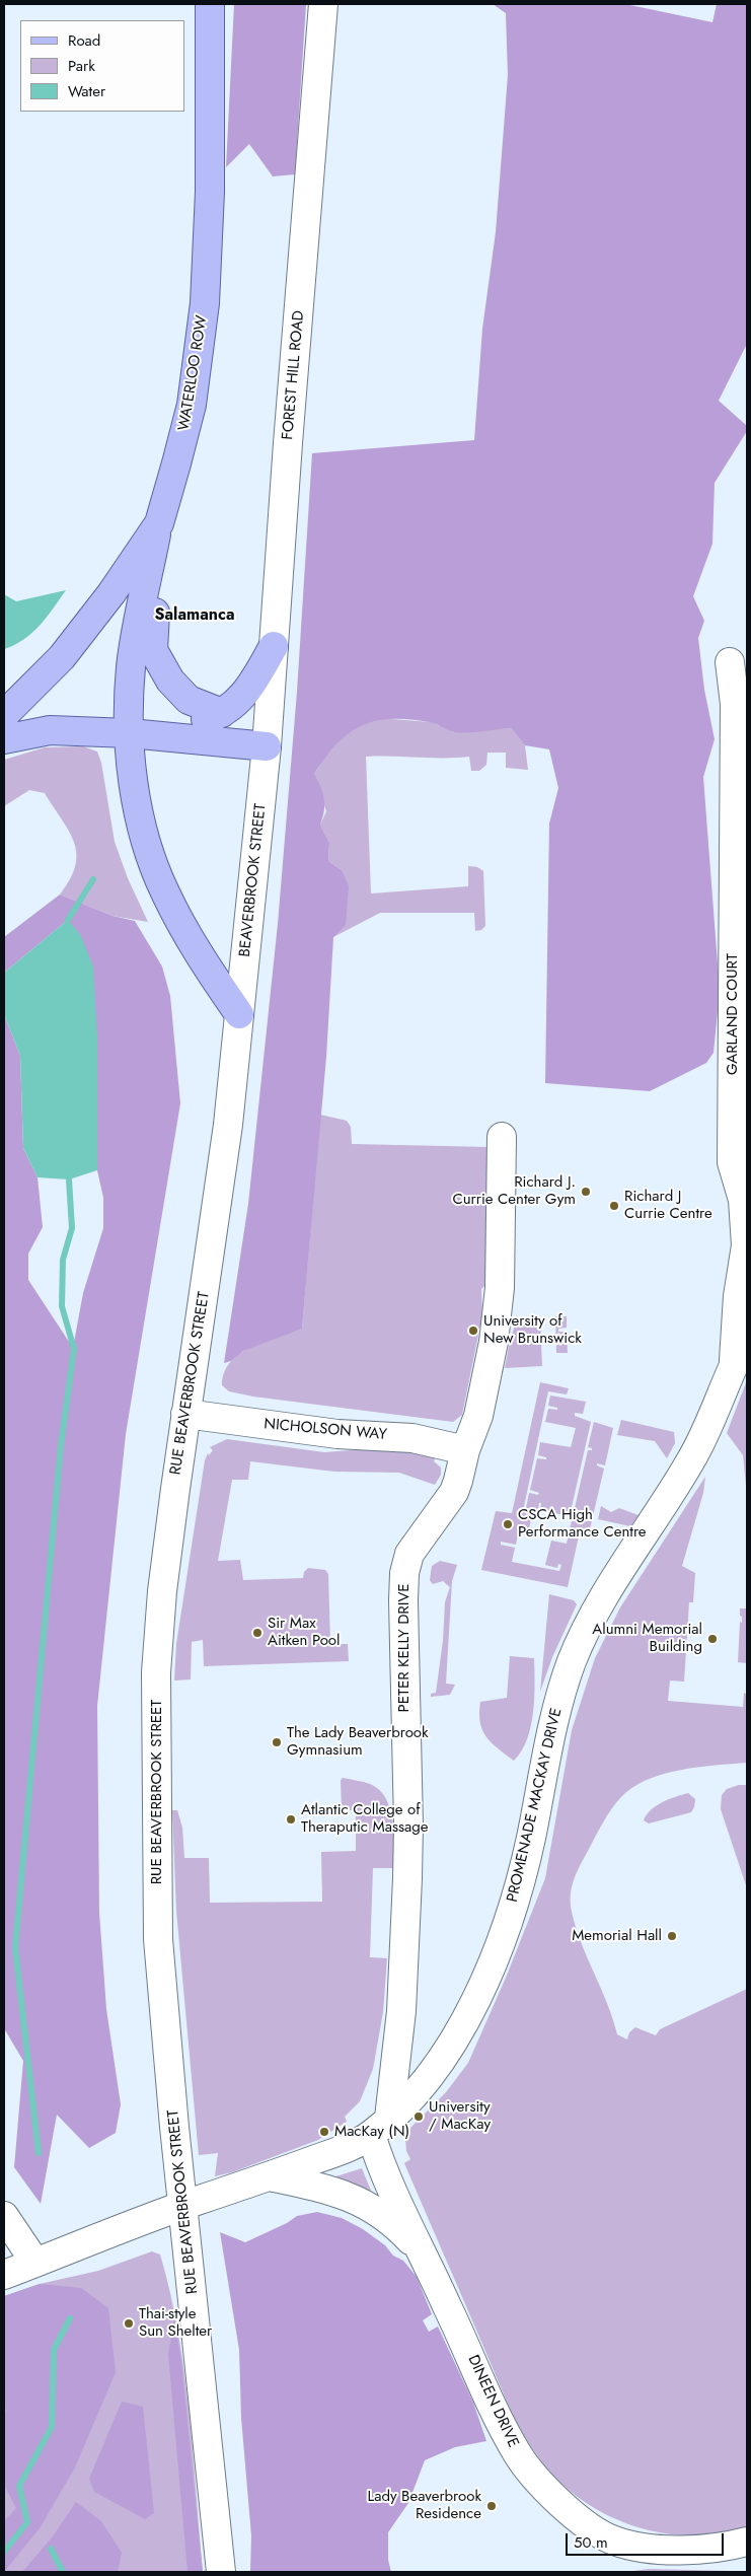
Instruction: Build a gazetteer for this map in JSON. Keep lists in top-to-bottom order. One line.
{"streets":{"main road":["WATERLOO ROW"],"street":["FOREST HILL ROAD","BEAVERBROOK STREET","GARLAND COURT","RUE BEAVERBROOK STREET","NICHOLSON WAY","PETER KELLY DRIVE","PROMENADE MACKAY DRIVE","DINEEN DRIVE"]},"crossings":[["FOREST HILL ROAD","BEAVERBROOK STREET"],["BEAVERBROOK STREET","RUE BEAVERBROOK STREET"],["GARLAND COURT","PROMENADE MACKAY DRIVE"],["RUE BEAVERBROOK STREET","NICHOLSON WAY"],["RUE BEAVERBROOK STREET","PROMENADE MACKAY DRIVE"],["NICHOLSON WAY","PETER KELLY DRIVE"],["PETER KELLY DRIVE","PROMENADE MACKAY DRIVE"],["PETER KELLY DRIVE","DINEEN DRIVE"],["PROMENADE MACKAY DRIVE","DINEEN DRIVE"]],"districts":["Salamanca"],"places":["Richard J. Currie Center Gym","Richard J Currie Centre","University of New Brunswick","CSCA High Performance Centre","Sir Max Aitken Pool","Alumni Memorial Building","The Lady Beaverbrook Gymnasium","Atlantic College of Theraputic Massage","Memorial Hall","University / MacKay","MacKay (N)","Thai-style Sun Shelter","Lady Beaverbrook Residence"],"legend":["Road","Park","Water"],"scale_bar":"50 m"}
